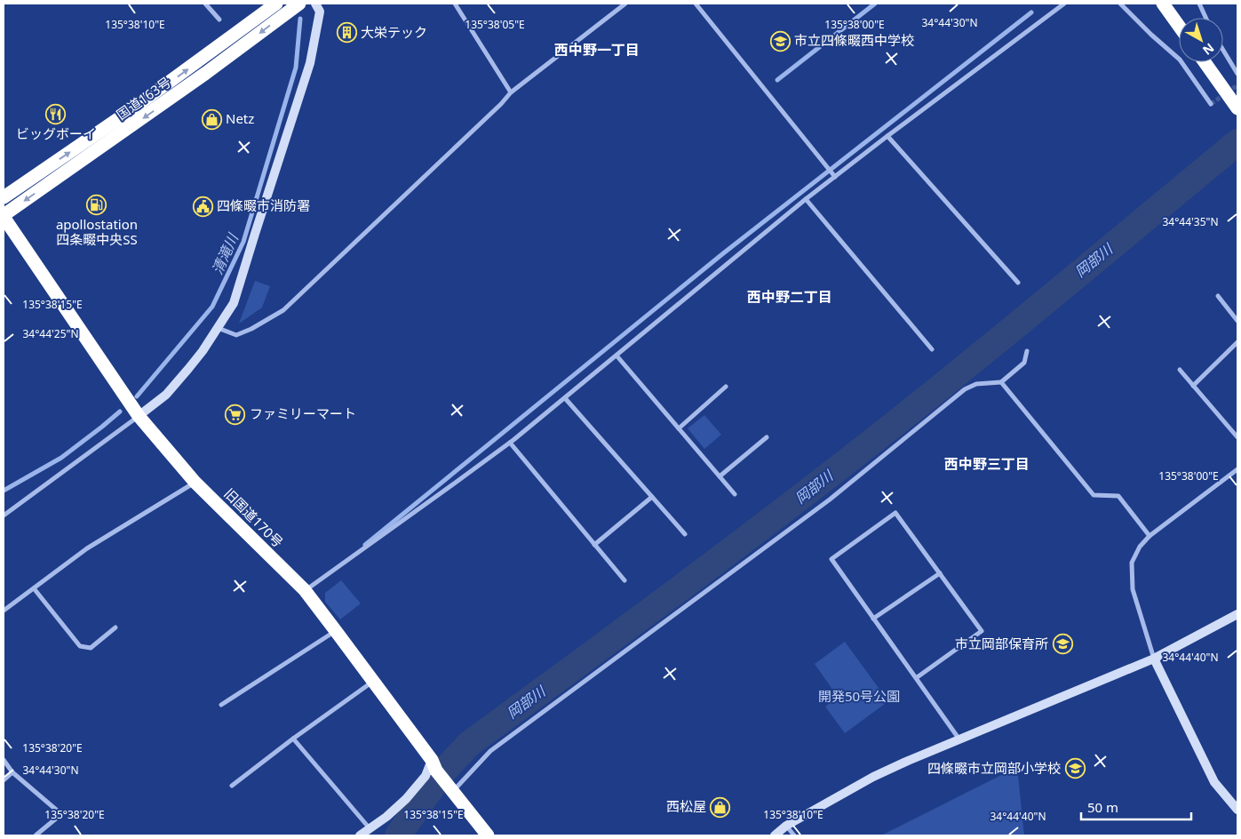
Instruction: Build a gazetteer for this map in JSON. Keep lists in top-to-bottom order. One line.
{"streets":{"highway":["国道163号","旧国道170号"]},"crossings":[["国道163号","旧国道170号"]],"districts":["西中野一丁目","西中野二丁目","西中野三丁目"],"water":["清滝川","岡部川"],"parks":["開発50号公園"],"places":{"building":["大栄テック"],"school or university":["市立四條畷西中学校","市立岡部保育所","四條畷市立岡部小学校"],"restaurant":["ビッグボーイ"],"shop":["Netz","西松屋"],"fuel station":["apollostation 四条畷中央SS"],"public building":["四條畷市消防署"],"supermarket":["ファミリーマート"]},"scale_bar":"50 m","north":"bottom right","coordinates":["34°44'30\"N","135°38'10\"E","135°38'00\"E","135°38'05\"E","34°44'35\"N","135°38'15\"E","34°44'25\"N","34°44'40\"N","135°38'20\"E"]}
